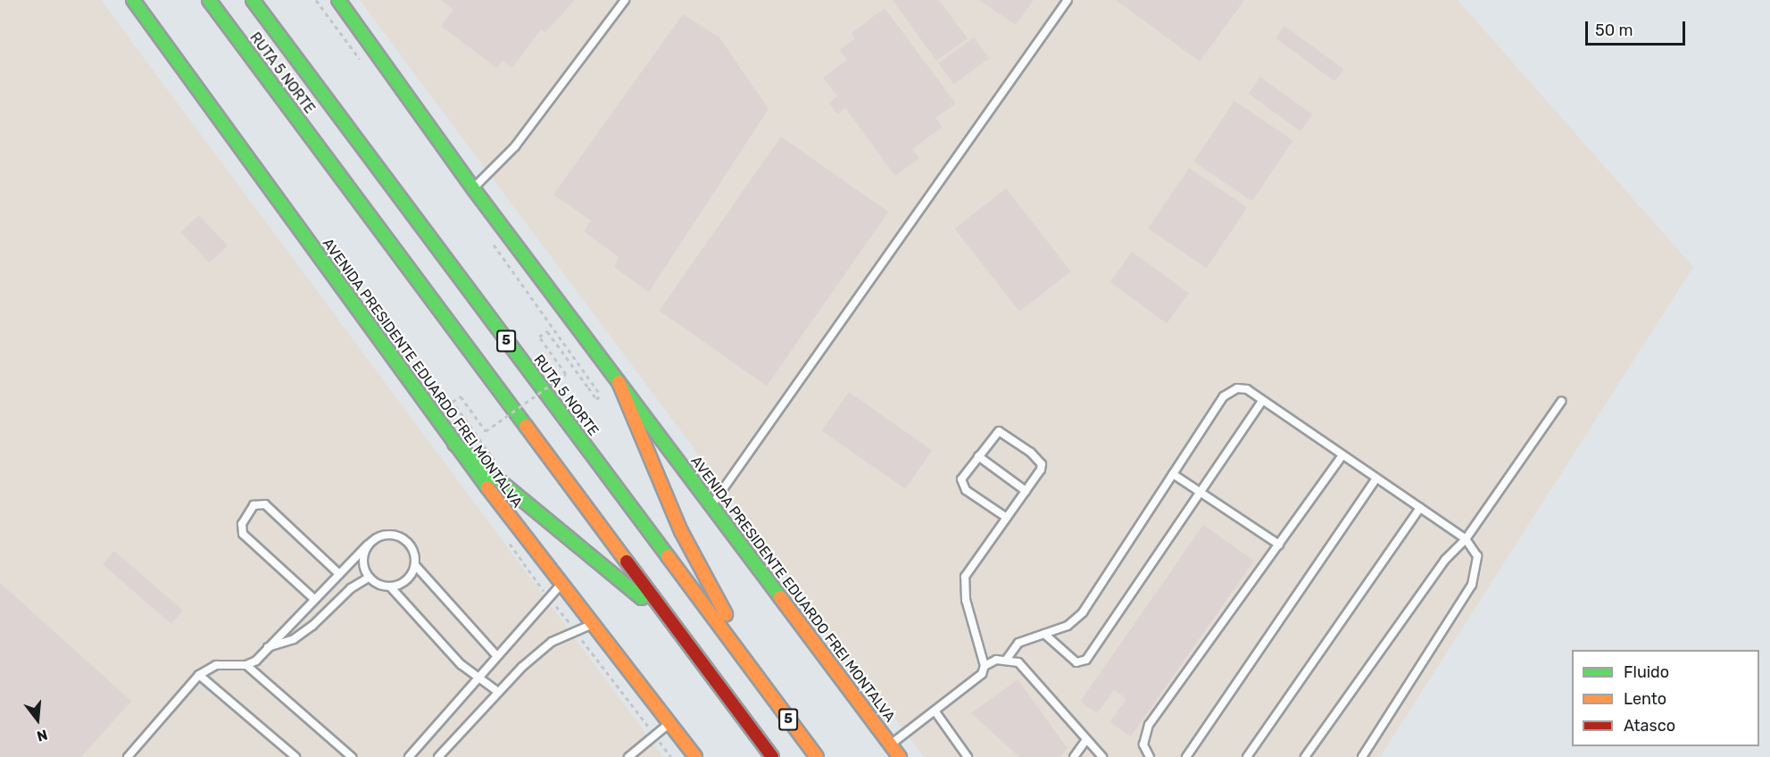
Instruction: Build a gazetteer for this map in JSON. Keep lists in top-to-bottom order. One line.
{"streets":{"main road":["RUTA 5 NORTE","5","AVENIDA PRESIDENTE EDUARDO FREI MONTALVA"]},"legend":["Fluido","Lento","Atasco"],"scale_bar":"50 m","north":"bottom"}
